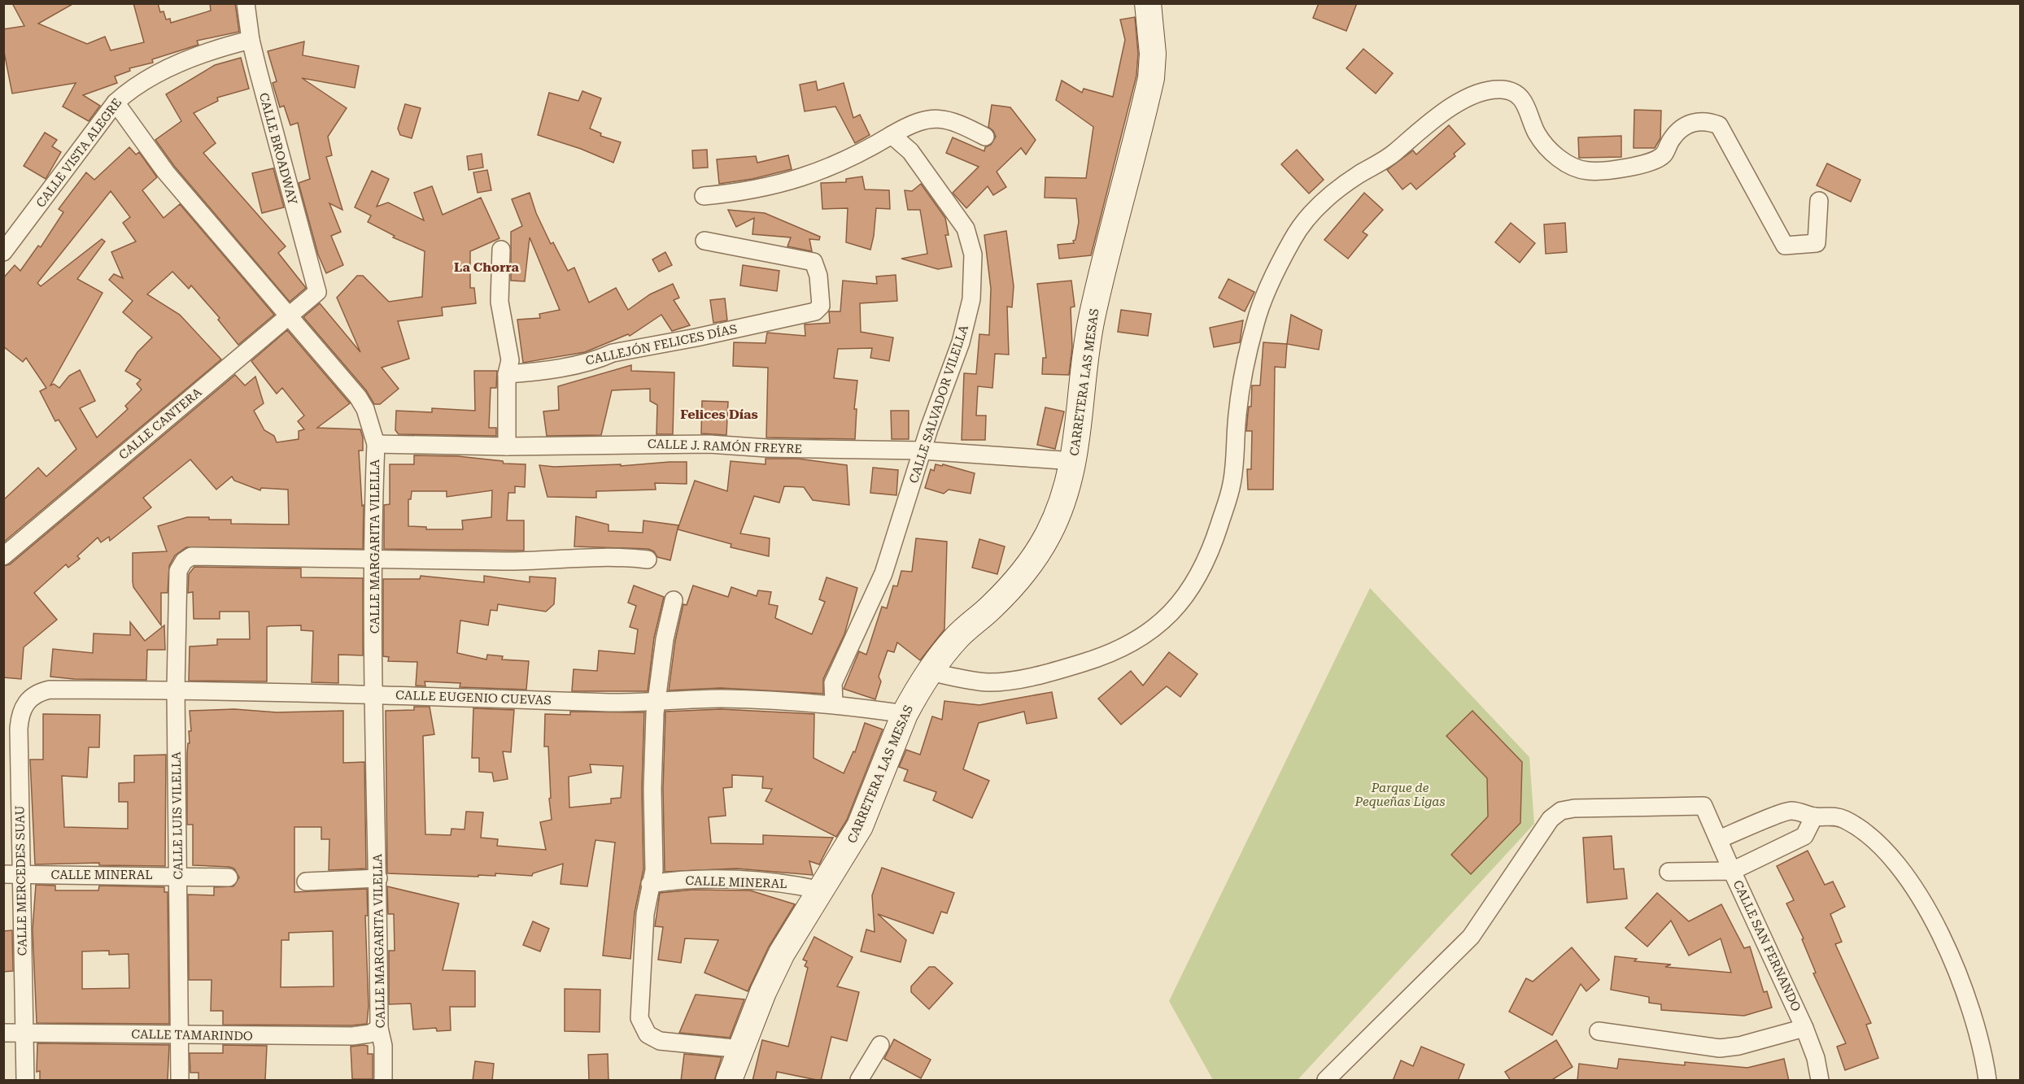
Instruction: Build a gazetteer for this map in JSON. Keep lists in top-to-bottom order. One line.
{"streets":{"street":["CALLE BROADWAY","CALLE VISTA ALEGRE","CALLEJÓN FELICES DÍAS","CARRETERA LAS MESAS","CALLE SALVADOR VILELLA","CALLE CANTERA","CALLE J. RAMÓN FREYRE","CALLE MARGARITA VILELLA","CALLE EUGENIO CUEVAS","CALLE LUIS VILELLA","CALLE MINERAL","CALLE MERCEDES SUAU","CALLE SAN FERNANDO","CALLE TAMARINDO"]},"crossings":[["CALLE BROADWAY","CALLE VISTA ALEGRE"],["CALLE BROADWAY","CALLE CANTERA"],["CALLE VISTA ALEGRE","CALLE MARGARITA VILELLA"],["CARRETERA LAS MESAS","CALLE J. RAMÓN FREYRE"],["CARRETERA LAS MESAS","CALLE EUGENIO CUEVAS"],["CARRETERA LAS MESAS","CALLE MINERAL"],["CALLE SALVADOR VILELLA","CALLE J. RAMÓN FREYRE"],["CALLE SALVADOR VILELLA","CALLE EUGENIO CUEVAS"],["CALLE CANTERA","CALLE MARGARITA VILELLA"],["CALLE J. RAMÓN FREYRE","CALLE MARGARITA VILELLA"],["CALLE MARGARITA VILELLA","CALLE EUGENIO CUEVAS"],["CALLE MARGARITA VILELLA","CALLE LUIS VILELLA"],["CALLE MARGARITA VILELLA","CALLE TAMARINDO"],["CALLE EUGENIO CUEVAS","CALLE LUIS VILELLA"],["CALLE EUGENIO CUEVAS","CALLE MERCEDES SUAU"],["CALLE LUIS VILELLA","CALLE MINERAL"],["CALLE LUIS VILELLA","CALLE TAMARINDO"],["CALLE MINERAL","CALLE MERCEDES SUAU"],["CALLE MERCEDES SUAU","CALLE TAMARINDO"]],"districts":["La Chorra","Felices Días"],"parks":["Parque de Pequeñas Ligas"]}
